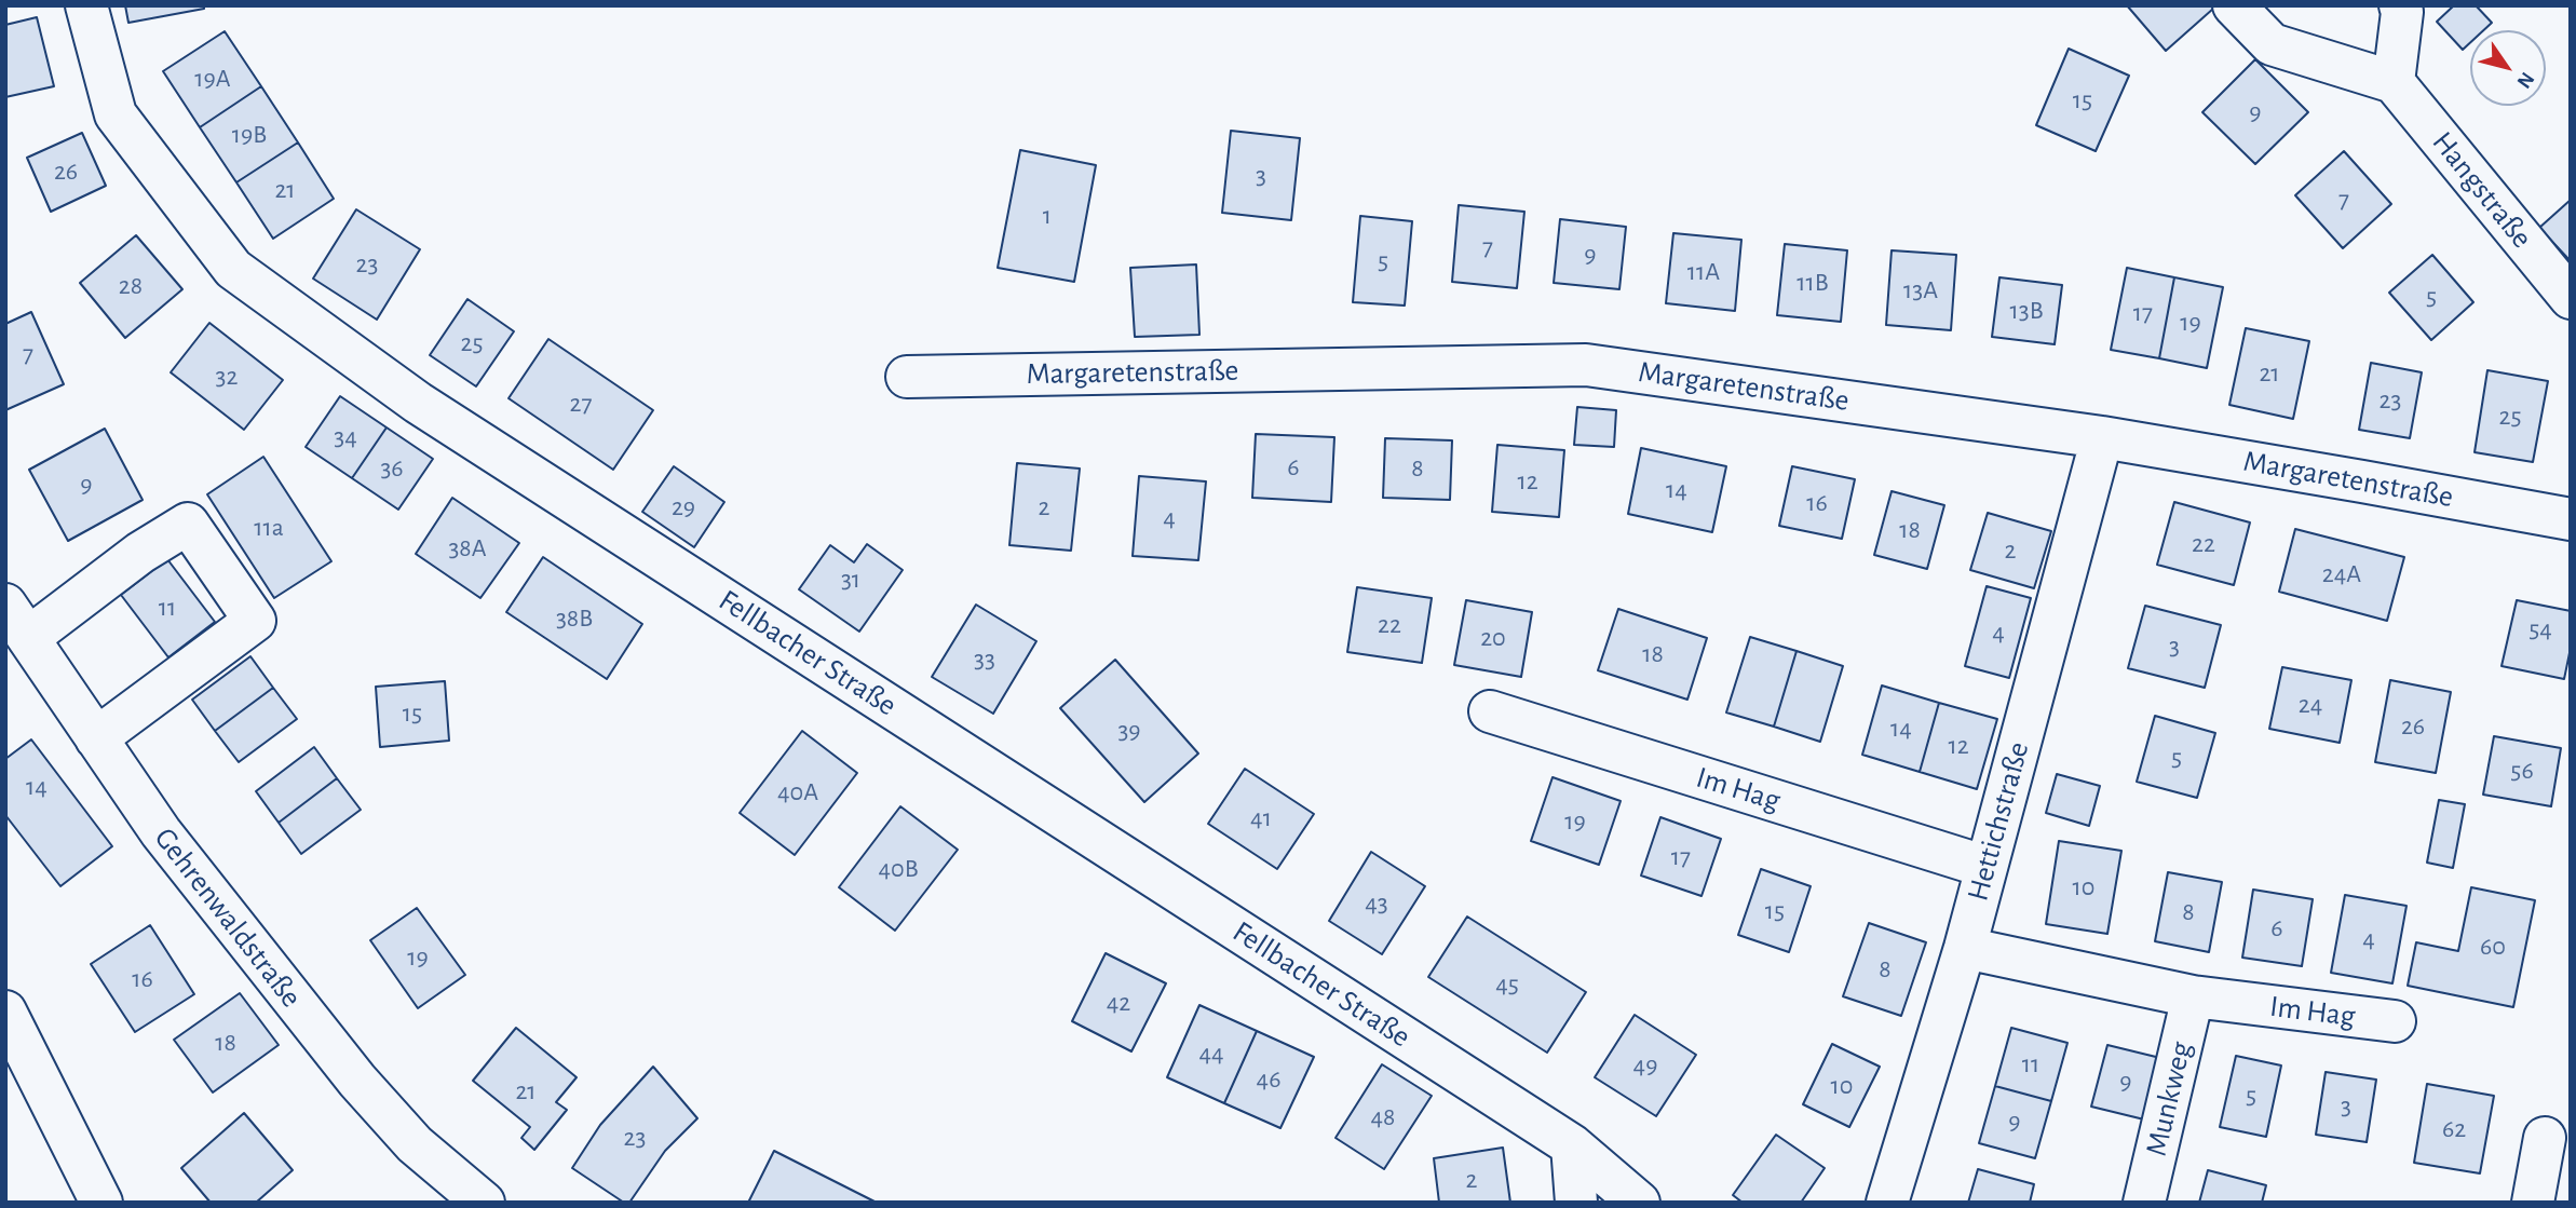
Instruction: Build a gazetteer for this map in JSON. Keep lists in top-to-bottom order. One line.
{"streets":{"street":["Hangstraße","Margaretenstraße","Fellbacher Straße","Im Hag","Hettichstraße","Gehrenwaldstraße","Munkweg"]},"crossings":[["Margaretenstraße","Hettichstraße"],["Im Hag","Hettichstraße"],["Im Hag","Munkweg"]],"house_numbers":["19A","15","9","19B","26","3","21","7","1","7","9","5","23","11A","11B","28","13A","5","13B","17","19","25","7","21","32","23","27","25","34","6","36","8","12","9","14","16","29","2","4","11a","18","22","38A","2","24A","31","11","38B","22","54","4","20","3","18","33","24","15","26","14","39","12","5","56","14","40A","41","19","17","40B","10","43","15","8","6","4","60","19","8","16","45","42","18","44","11","49","46","9","10","21","5","3","48","9","62","23","2"],"north":"bottom right"}
